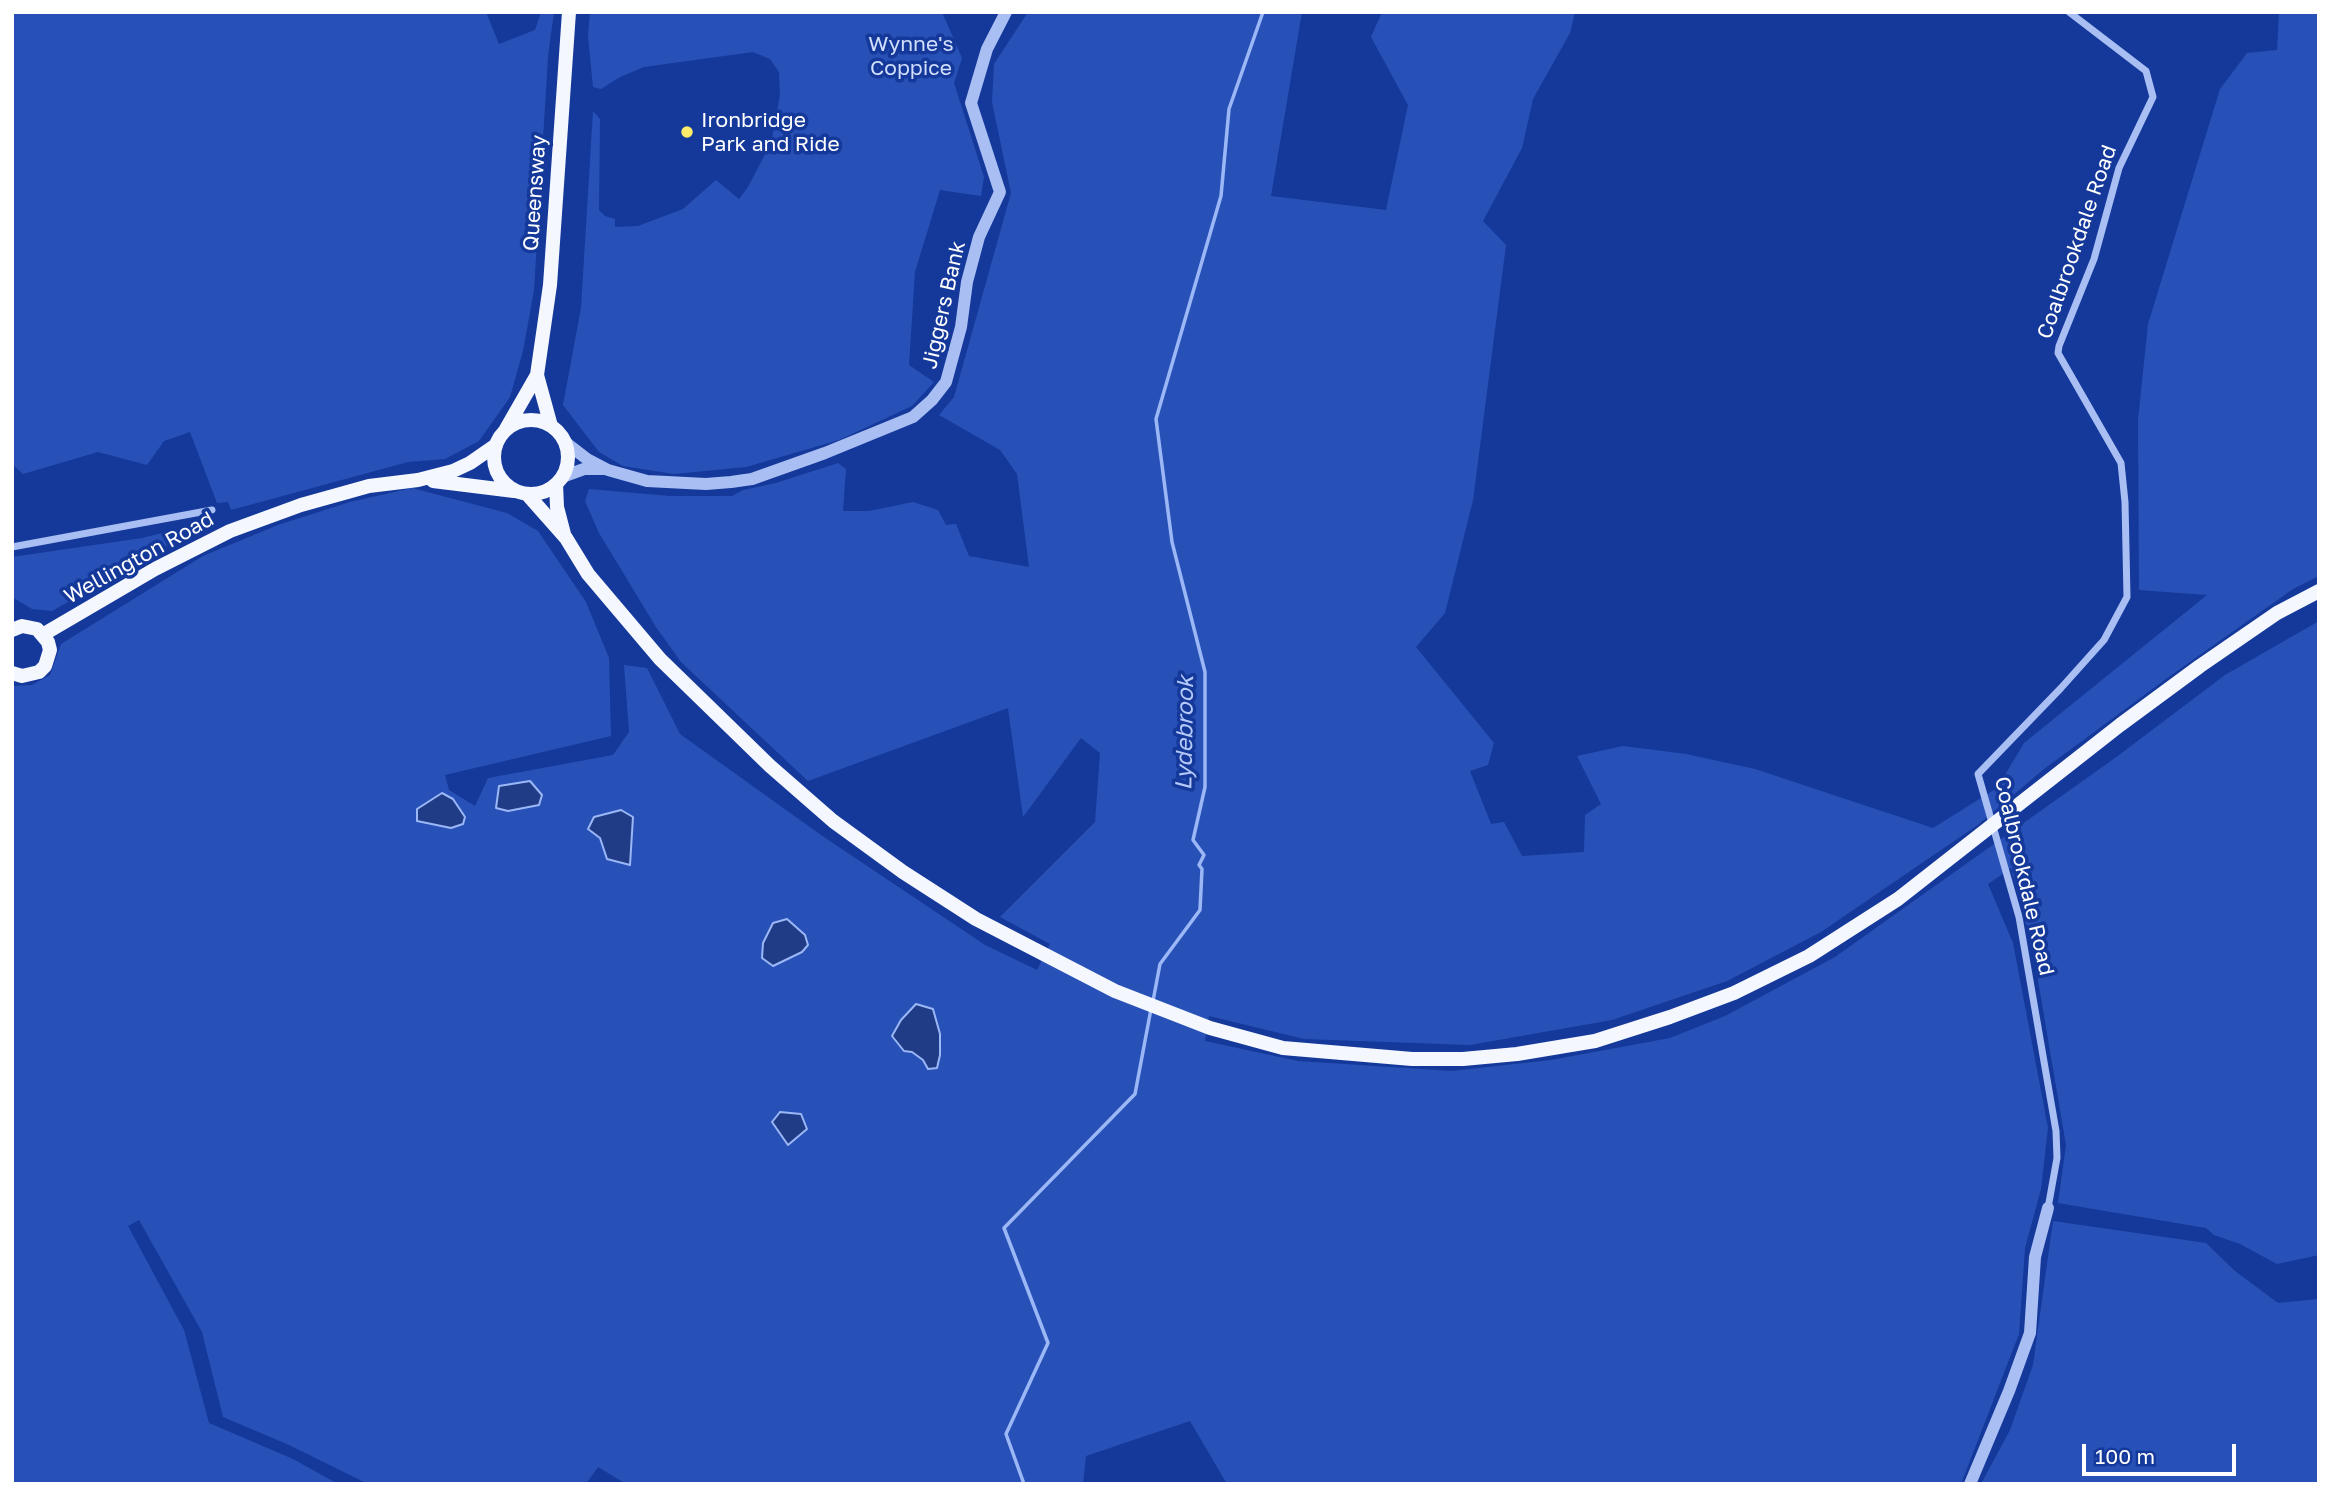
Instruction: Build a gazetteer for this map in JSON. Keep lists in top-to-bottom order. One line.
{"streets":{"main road":["Queensway","Wellington Road"],"street":["Coalbrookdale Road","Jiggers Bank"]},"crossings":[["Queensway","Jiggers Bank"],["Queensway","Wellington Road"],["Jiggers Bank","Wellington Road"]],"water":["Lydebrook"],"parks":["Wynne's Coppice"],"places":["Ironbridge Park and Ride"],"scale_bar":"100 m"}
